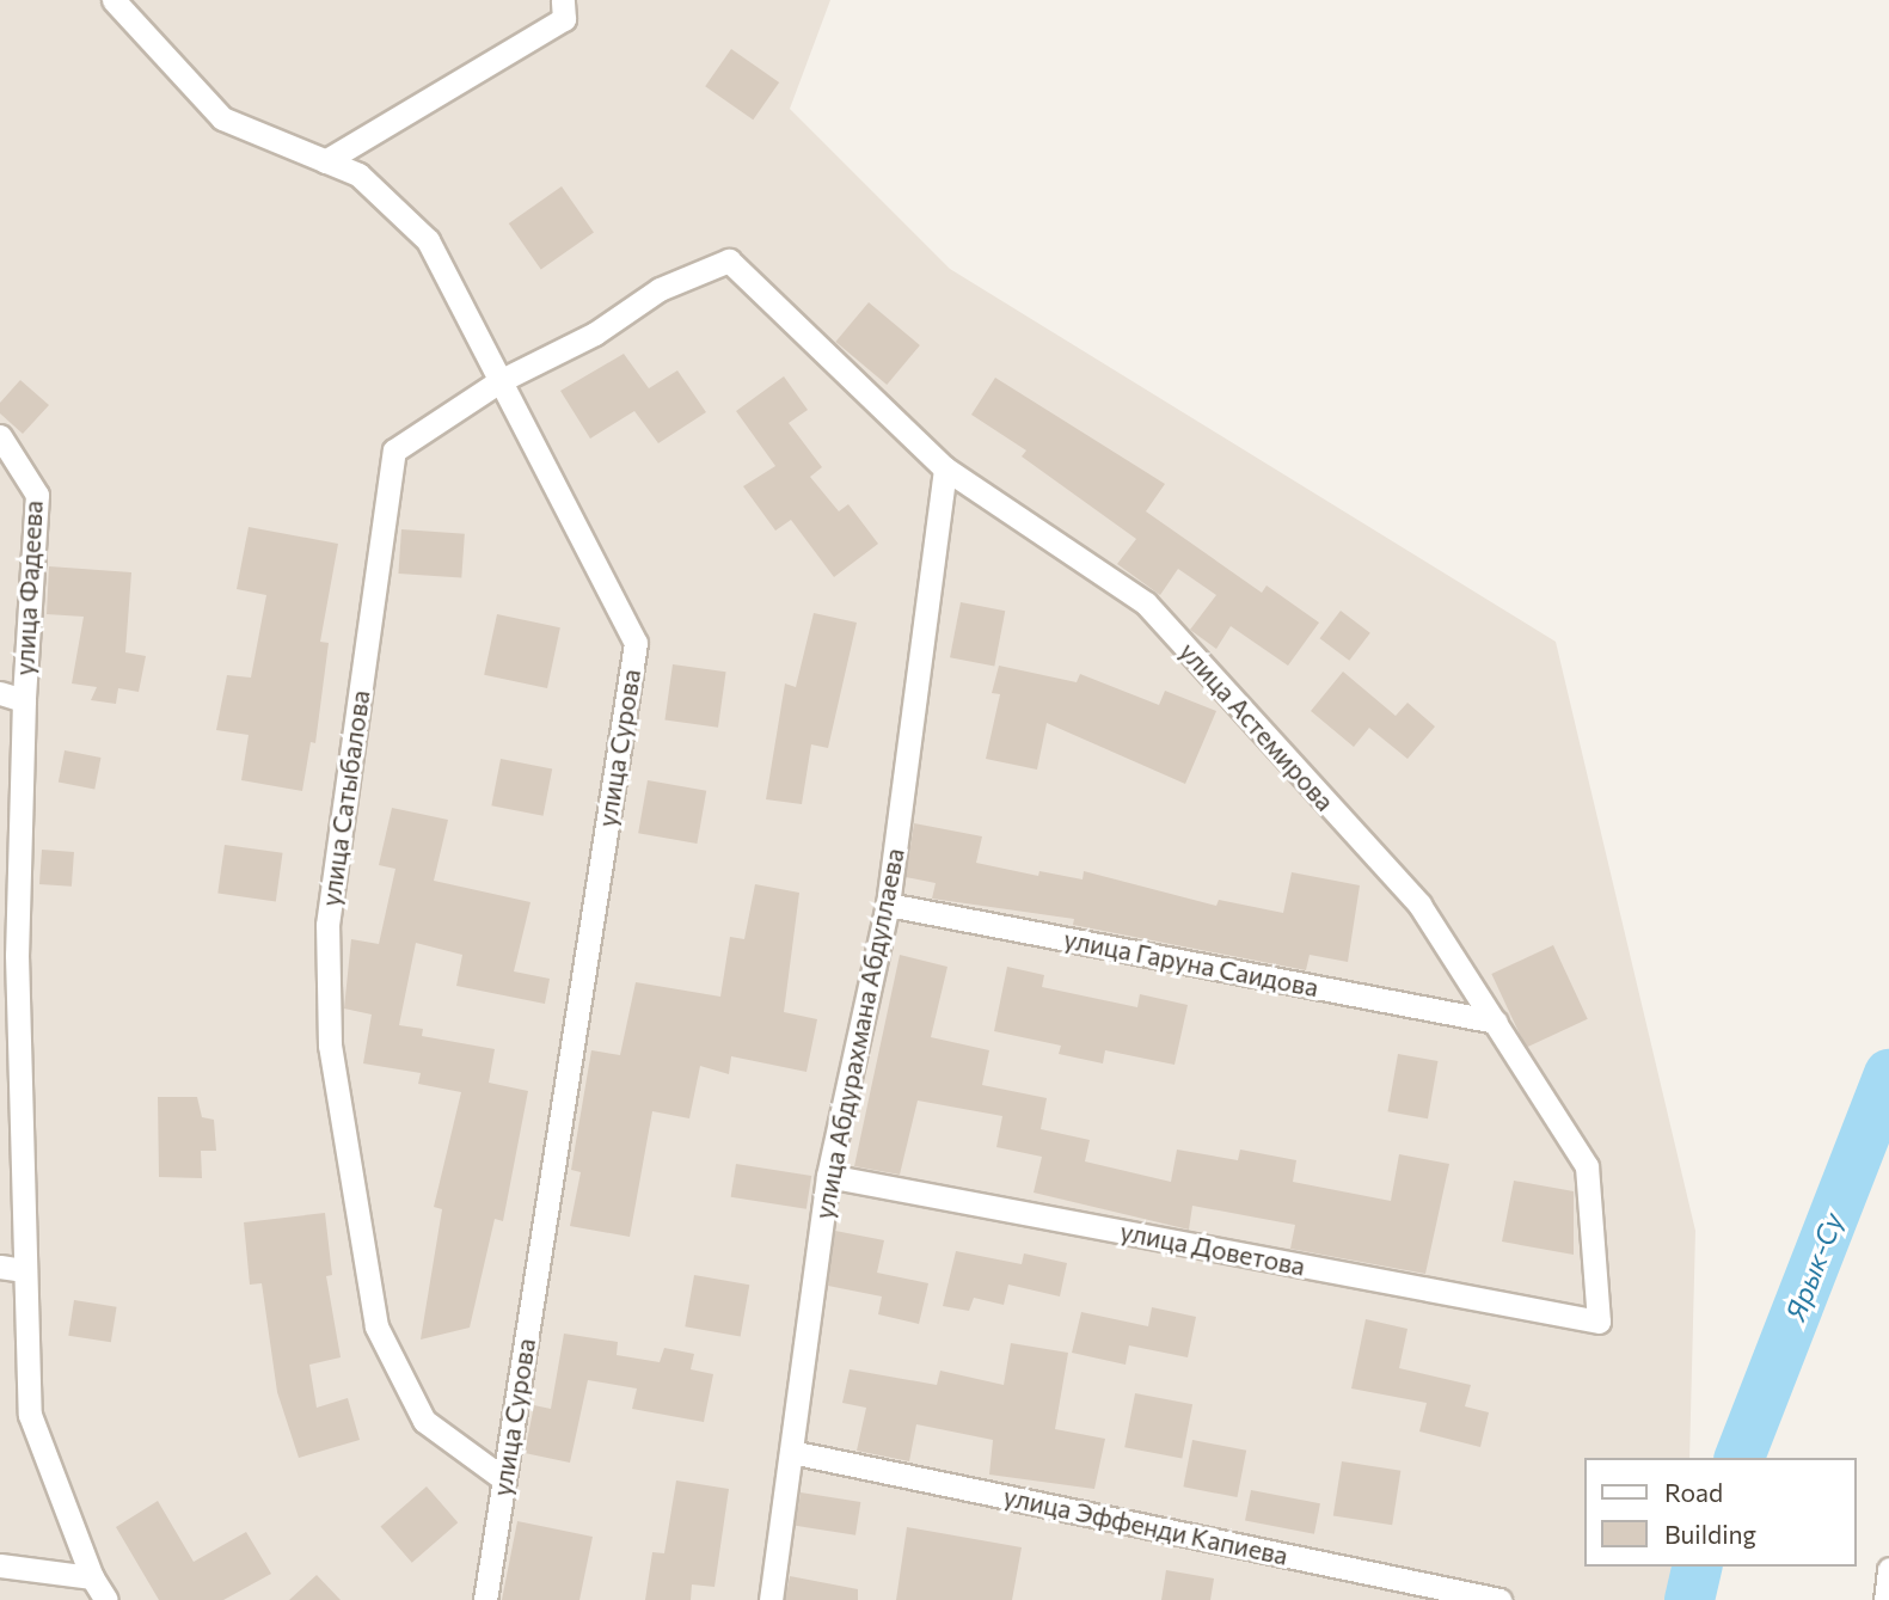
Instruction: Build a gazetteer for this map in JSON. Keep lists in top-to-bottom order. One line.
{"streets":{"street":["улица Фадеева","улица Астемирова","улица Сурова","улица Сатыбалова","улица Гаруна Саидова","улица Абдурахмана Абдуллаева","улица Доветова","улица Эффенди Капиева"]},"crossings":[["улица Астемирова","улица Сатыбалова"],["улица Астемирова","улица Гаруна Саидова"],["улица Астемирова","улица Абдурахмана Абдуллаева"],["улица Астемирова","улица Доветова"],["улица Сурова","улица Сатыбалова"],["улица Гаруна Саидова","улица Абдурахмана Абдуллаева"],["улица Абдурахмана Абдуллаева","улица Доветова"],["улица Абдурахмана Абдуллаева","улица Эффенди Капиева"]],"water":["Ярык-Су"],"legend":["Road","Building"]}
